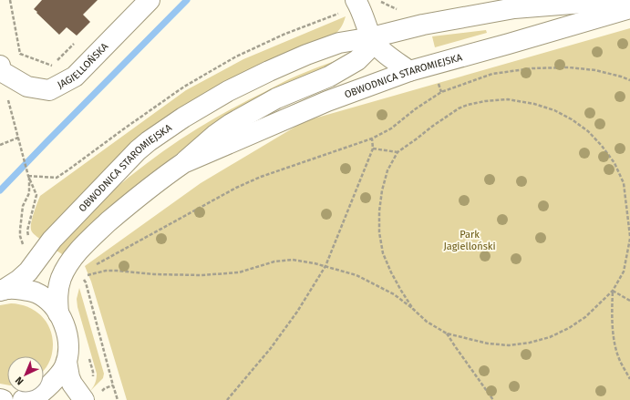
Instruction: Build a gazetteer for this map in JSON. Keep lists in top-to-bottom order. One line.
{"streets":{"main road":["JAGIELLOŃSKA","OBWODNICA STAROMIEJSKA"]},"parks":["Park Jagielloński"],"north":"bottom left"}
